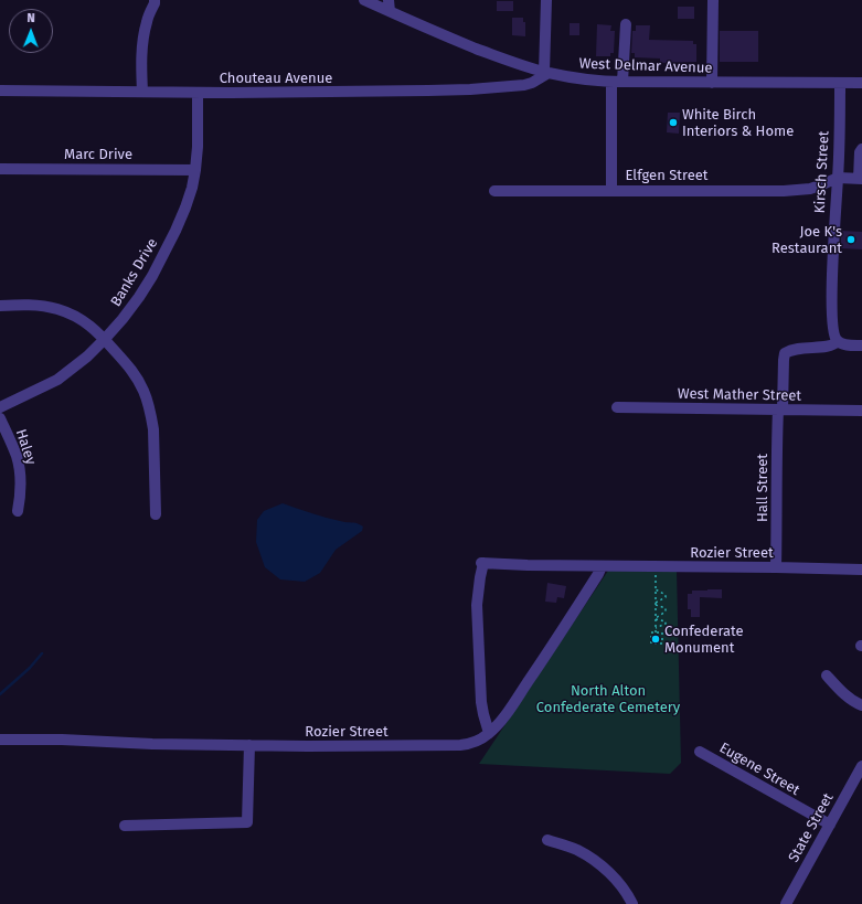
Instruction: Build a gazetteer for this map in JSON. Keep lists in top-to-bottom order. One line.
{"streets":{"street":["West Delmar Avenue","Chouteau Avenue","Marc Drive","Kirsch Street","Elfgen Street","Banks Drive","West Mather Street","Haley","Hall Street","Rozier Street","Eugene Street","State Street"]},"crossings":[["West Delmar Avenue","Chouteau Avenue"],["West Delmar Avenue","Kirsch Street"],["Chouteau Avenue","Banks Drive"],["Marc Drive","Banks Drive"],["Kirsch Street","Elfgen Street"],["Kirsch Street","Hall Street"],["West Mather Street","Hall Street"],["Hall Street","Rozier Street"],["Eugene Street","State Street"]],"parks":["North Alton Confederate Cemetery"],"places":["White Birch Interiors & Home","Joe K's Restaurant","Confederate Monument"],"north":"top"}
